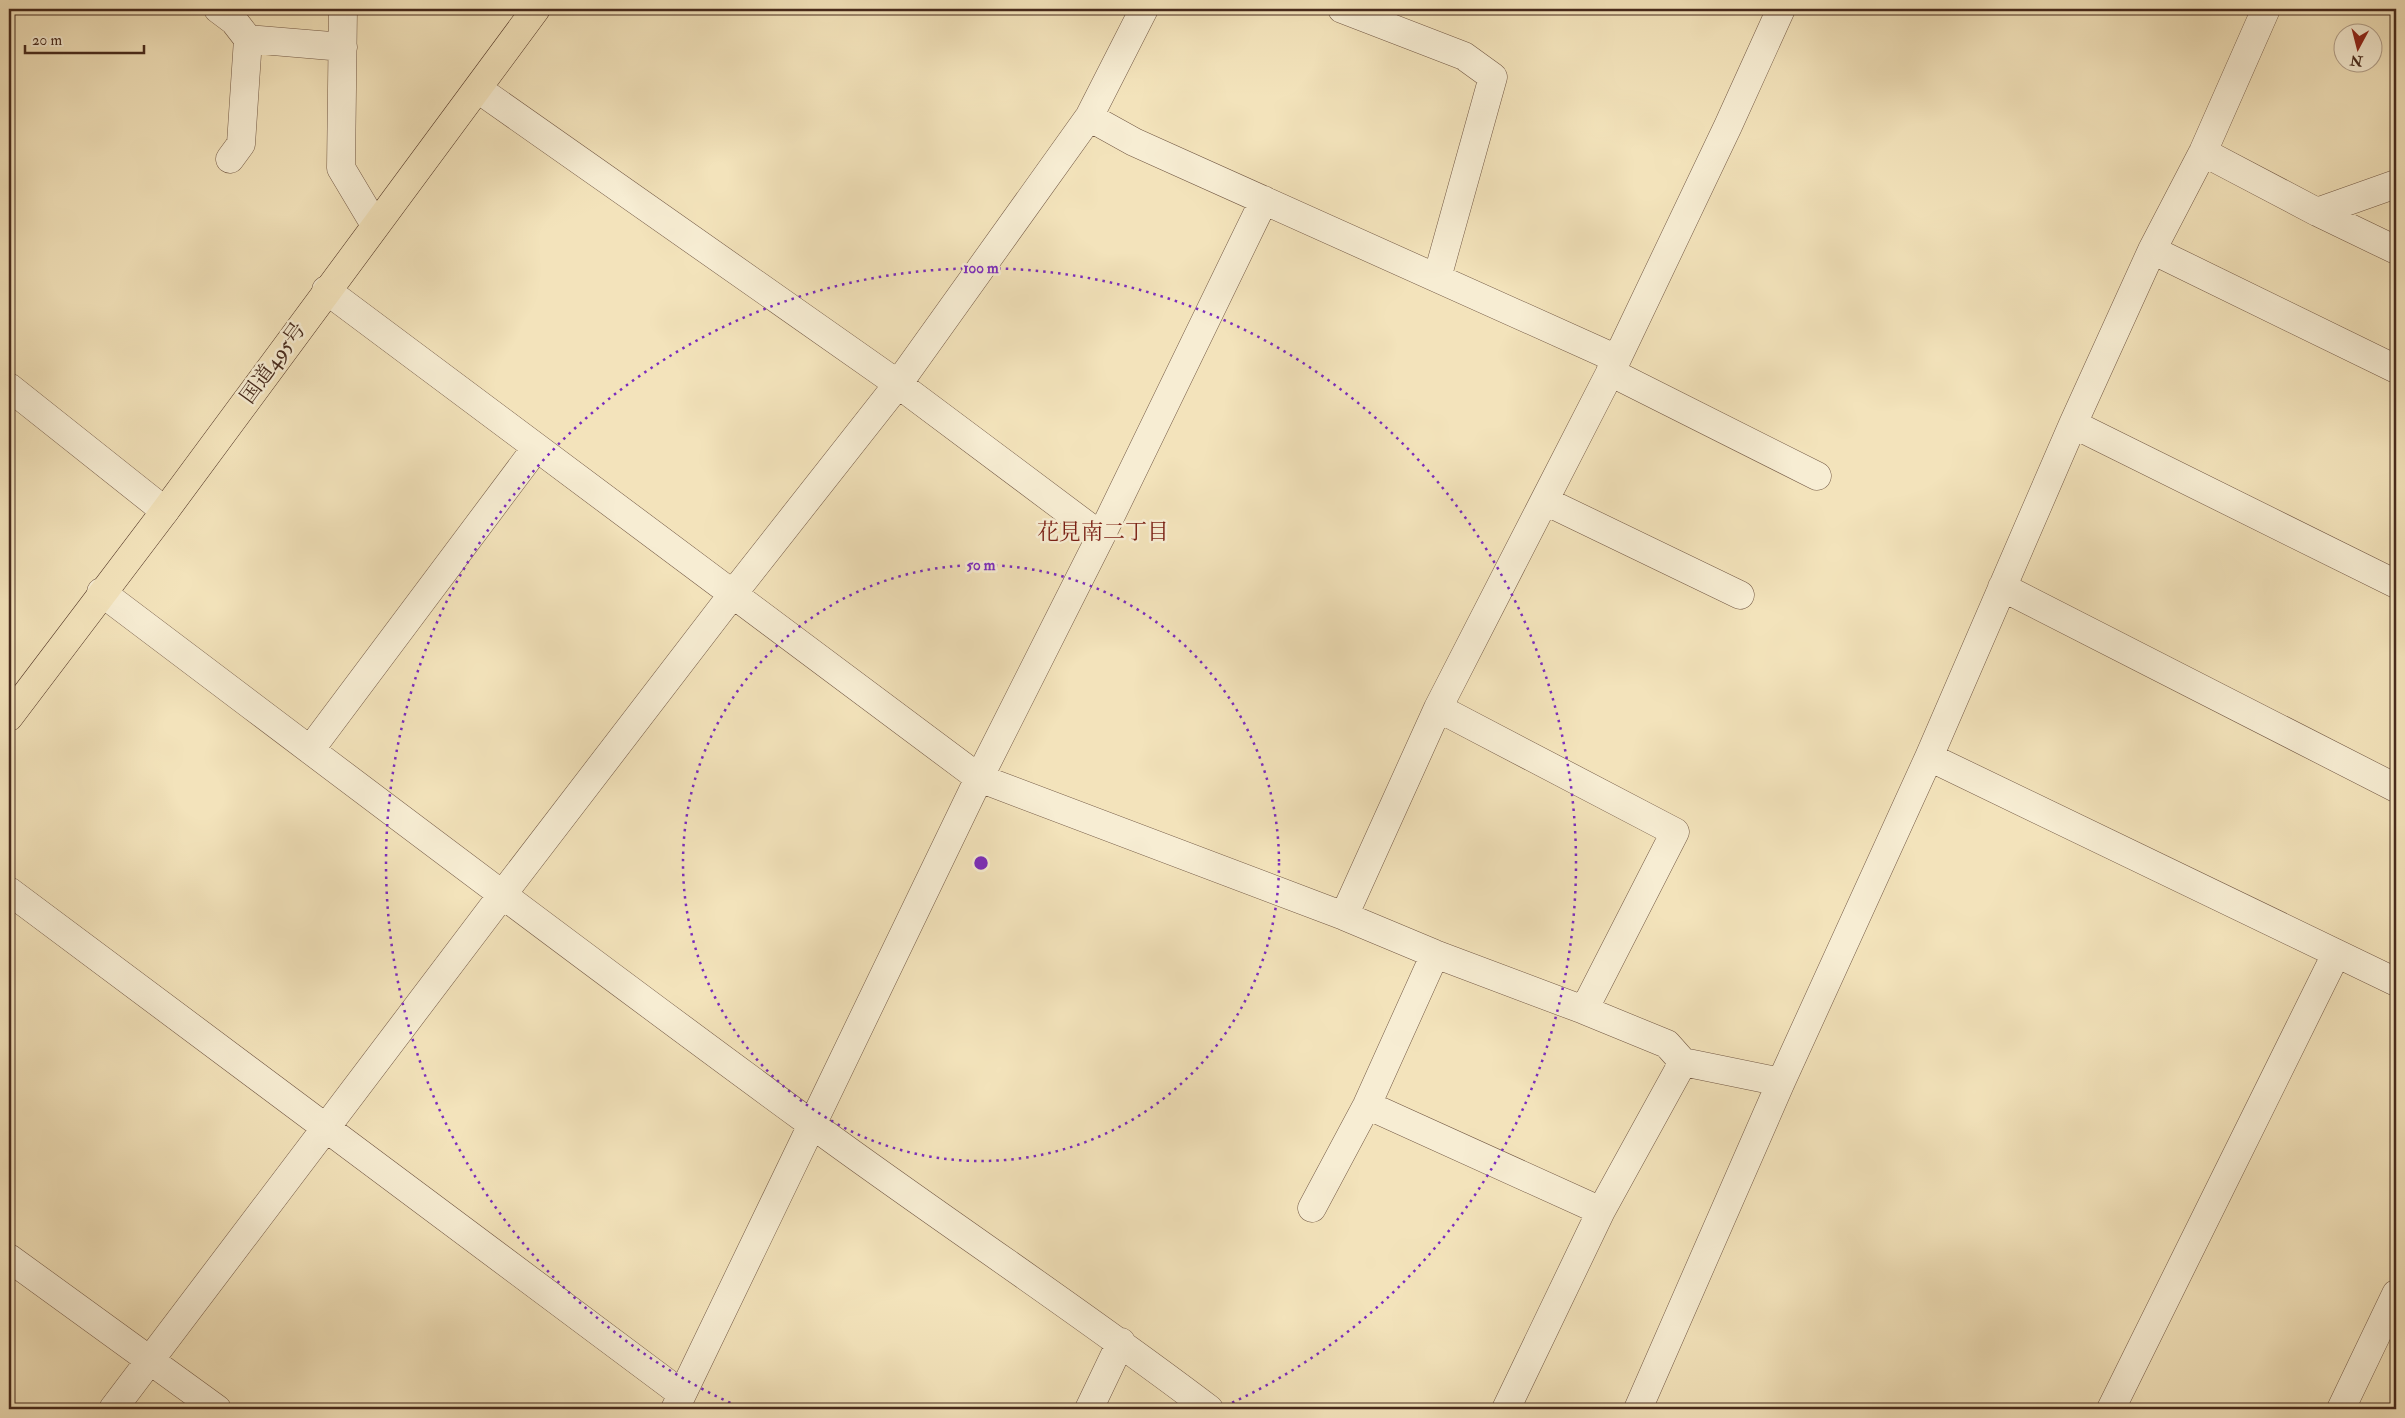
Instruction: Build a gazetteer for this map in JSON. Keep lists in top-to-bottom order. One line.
{"streets":{"highway":["国道495号"]},"districts":["花見南二丁目"],"scale_bar":"20 m","north":"bottom","rings":["100 m","50 m"]}
